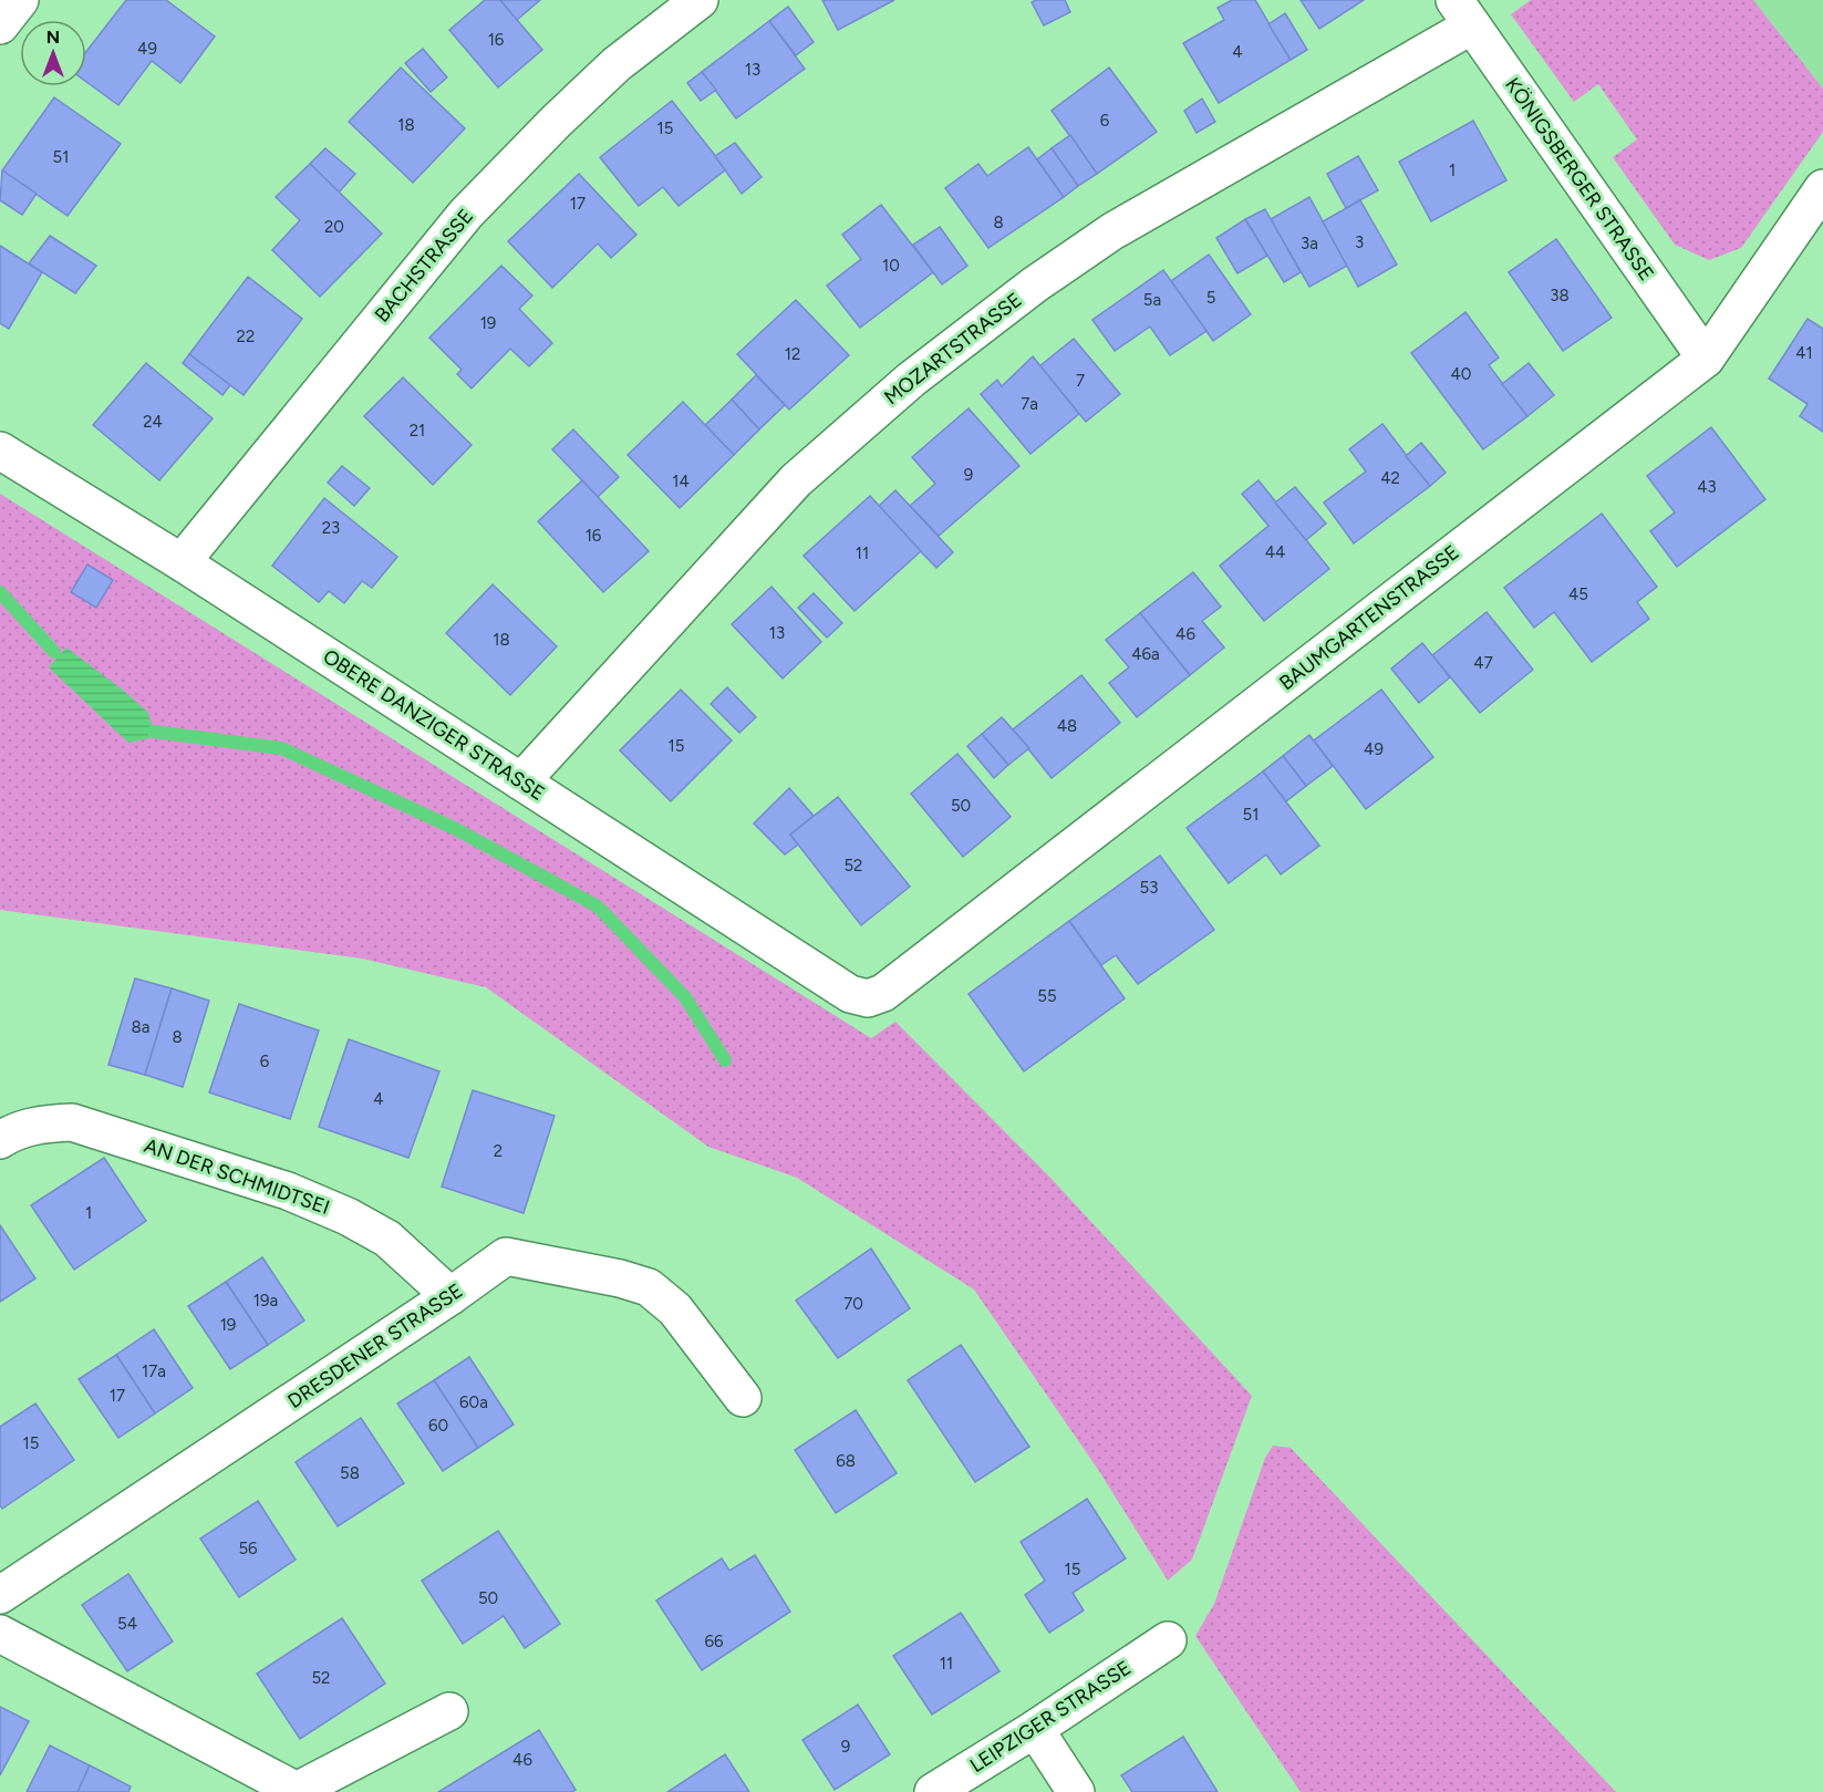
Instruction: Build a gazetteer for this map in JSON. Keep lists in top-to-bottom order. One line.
{"streets":{"street":["KÖNIGSBERGER STRASSE","BACHSTRASSE","MOZARTSTRASSE","BAUMGARTENSTRASSE","OBERE DANZIGER STRASSE","AN DER SCHMIDTSEI","DRESDENER STRASSE","LEIPZIGER STRASSE"]},"crossings":[["KÖNIGSBERGER STRASSE","MOZARTSTRASSE"],["KÖNIGSBERGER STRASSE","BAUMGARTENSTRASSE"],["BACHSTRASSE","OBERE DANZIGER STRASSE"],["MOZARTSTRASSE","OBERE DANZIGER STRASSE"],["BAUMGARTENSTRASSE","OBERE DANZIGER STRASSE"],["AN DER SCHMIDTSEI","DRESDENER STRASSE"]],"house_numbers":["16","49","4","13","6","18","15","51","1","17","8","20","3","3a","10","38","5","5a","19","22","41","12","40","7","7a","24","21","9","42","14","43","23","16","44","11","45","13","46","18","46a","47","48","15","49","50","51","52","53","55","8a","8","6","4","2","1","19a","70","19","17a","17","60a","60","15","68","58","56","15","50","54","66","11","52","9","46"],"north":"top"}
